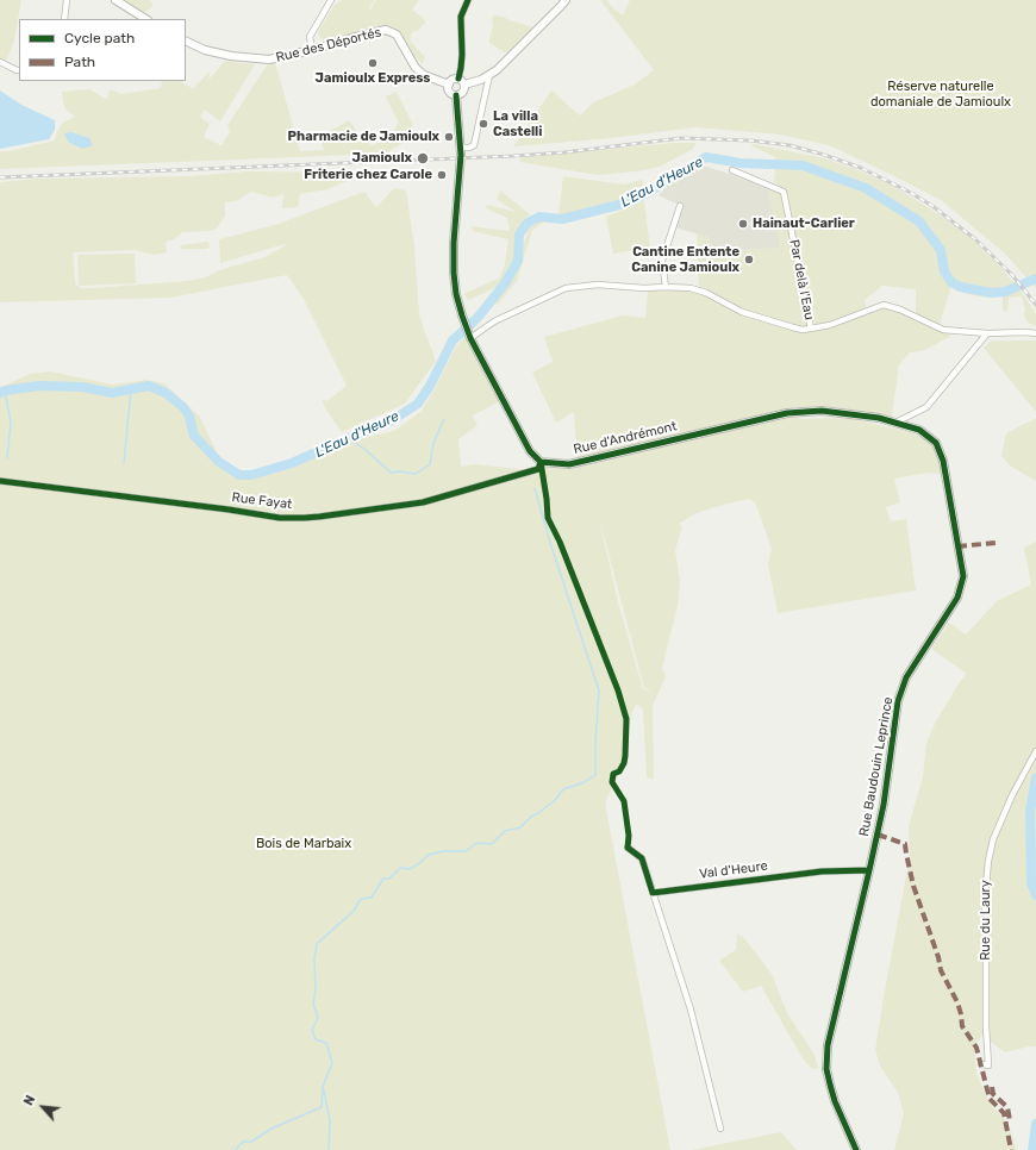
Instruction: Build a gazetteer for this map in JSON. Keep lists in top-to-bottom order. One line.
{"streets":{"street":["Rue des Déportés","Par delà l'Eau","Rue d'Andrémont","Rue Fayat","Rue Baudouin Leprince","Val d'Heure","Rue du Laury"]},"crossings":[["Rue d'Andrémont","Rue Fayat"],["Rue d'Andrémont","Rue Baudouin Leprince"],["Rue Baudouin Leprince","Val d'Heure"]],"water":["L'Eau d'Heure"],"parks":["Réserve naturelle domaniale de Jamioulx","Bois de Marbaix"],"places":["Jamioulx Express","La villa Castelli","Pharmacie de Jamioulx","Jamioulx","Friterie chez Carole","Hainaut-Carlier","Cantine Entente Canine Jamioulx"],"legend":["Cycle path","Path"],"north":"top left"}
